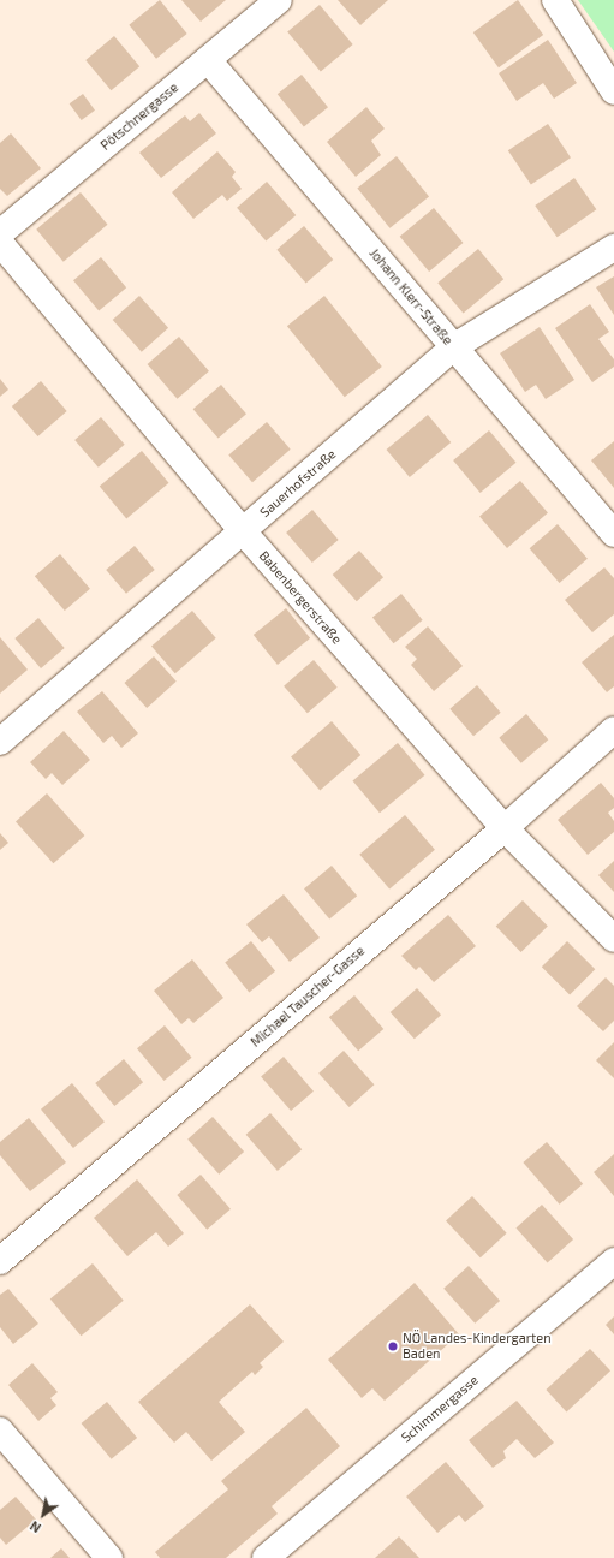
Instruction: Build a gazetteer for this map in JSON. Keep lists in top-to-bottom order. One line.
{"streets":{"street":["Pötschnergasse","Johann Klerr-Straße","Sauerhofstraße","Babenbergerstraße","Michael Tauscher-Gasse","Schimmergasse"]},"crossings":[["Pötschnergasse","Johann Klerr-Straße"],["Johann Klerr-Straße","Sauerhofstraße"],["Sauerhofstraße","Babenbergerstraße"],["Babenbergerstraße","Michael Tauscher-Gasse"]],"places":["NÖ Landes-Kindergarten Baden"],"north":"bottom left"}
